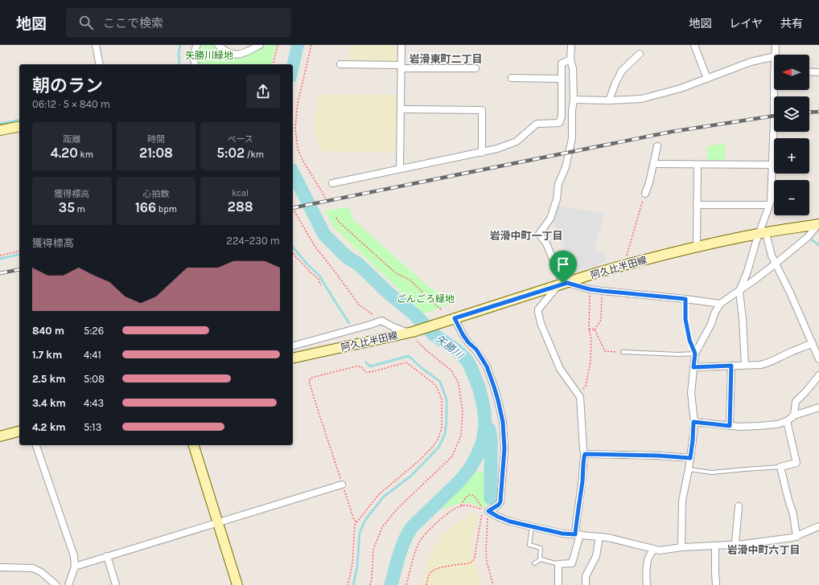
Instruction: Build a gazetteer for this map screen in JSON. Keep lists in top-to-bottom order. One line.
{"streets":{"main road":["阿久比半田線"]},"districts":["岩滑東町二丁目","岩滑中町一丁目","岩滑中町六丁目"],"water":["矢勝川"],"parks":["矢勝川緑地","ごんごろ緑地"],"north":"left","page":{"header":"地図","search":"ここで検索","nav":["地図","レイヤ","共有"],"map_buttons":["+","−"],"heading":["朝のラン","06:12 · 5 × 840 m"],"stats":[["距離","4.20 km"],["時間","21:08"],["ペース","5:02 /km"],["獲得標高","35 m"],["心拍数","166 bpm"],["kcal","288"]],"chart":["獲得標高","224–230 m"],"list":[{"name":"840 m","note":"5:26"},{"name":"1.7 km","note":"4:41"},{"name":"2.5 km","note":"5:08"},{"name":"3.4 km","note":"4:43"},{"name":"4.2 km","note":"5:13"}]}}
